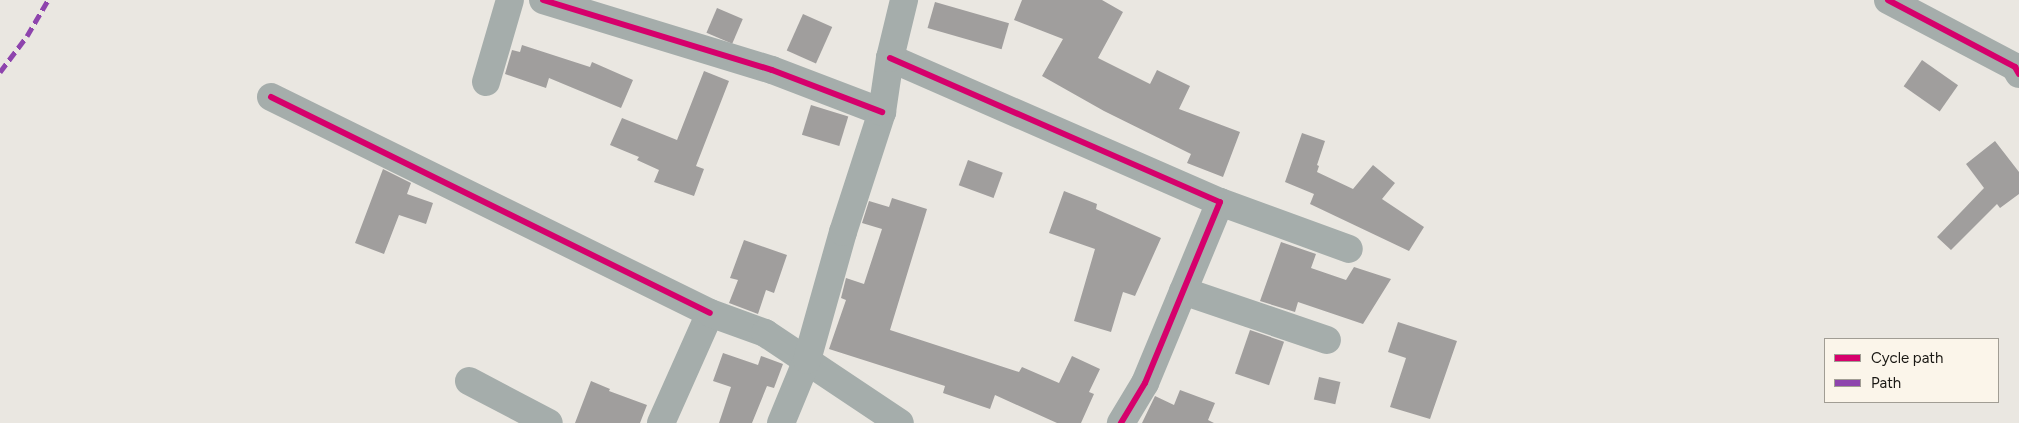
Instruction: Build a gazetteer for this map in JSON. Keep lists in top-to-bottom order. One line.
{"legend":["Cycle path","Path"]}
